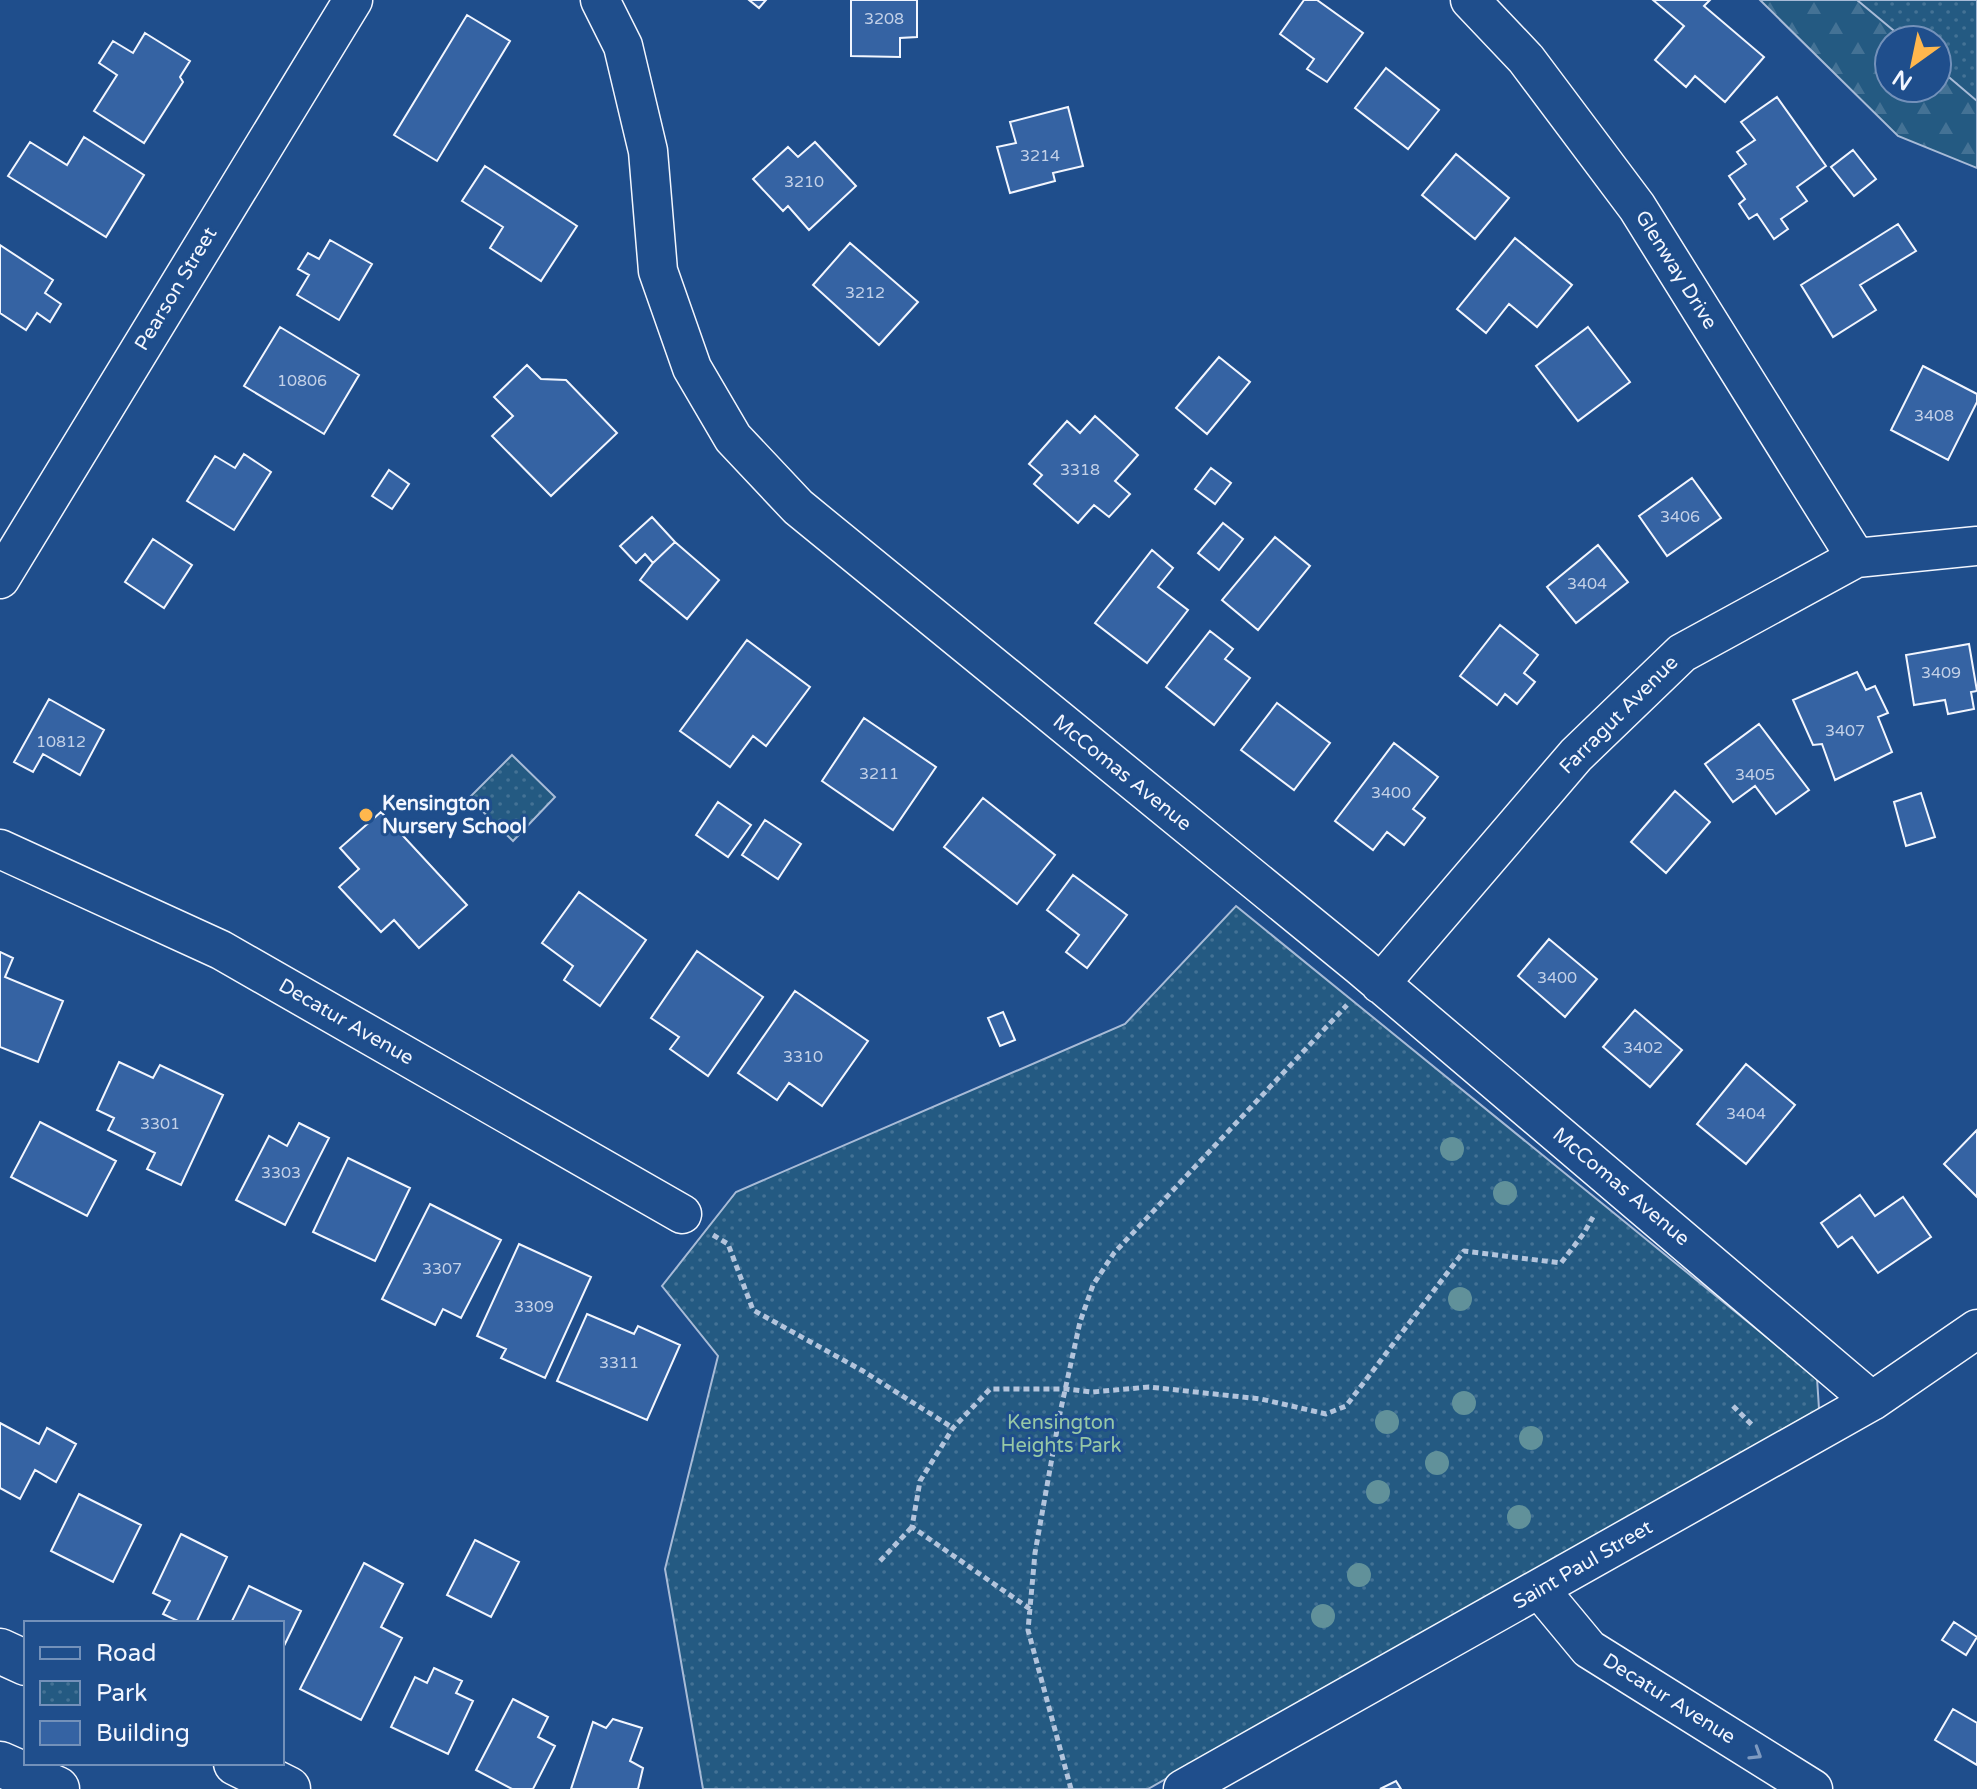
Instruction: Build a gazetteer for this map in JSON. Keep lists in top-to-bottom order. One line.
{"streets":{"street":["Glenway Drive","Pearson Street","Farragut Avenue","McComas Avenue","Decatur Avenue","Saint Paul Street"]},"crossings":[["Glenway Drive","Farragut Avenue"],["Farragut Avenue","McComas Avenue"],["McComas Avenue","Saint Paul Street"],["Decatur Avenue","Saint Paul Street"]],"parks":["Kensington Heights Park"],"places":["Kensington Nursery School"],"house_numbers":["3208","3214","3210","3212","10806","3408","3318","3406","3404","3409","3407","10812","3211","3405","3400","3400","3402","3310","3404","3301","3303","3307","3309","3311"],"legend":["Road","Park","Building"],"north":"bottom left"}
